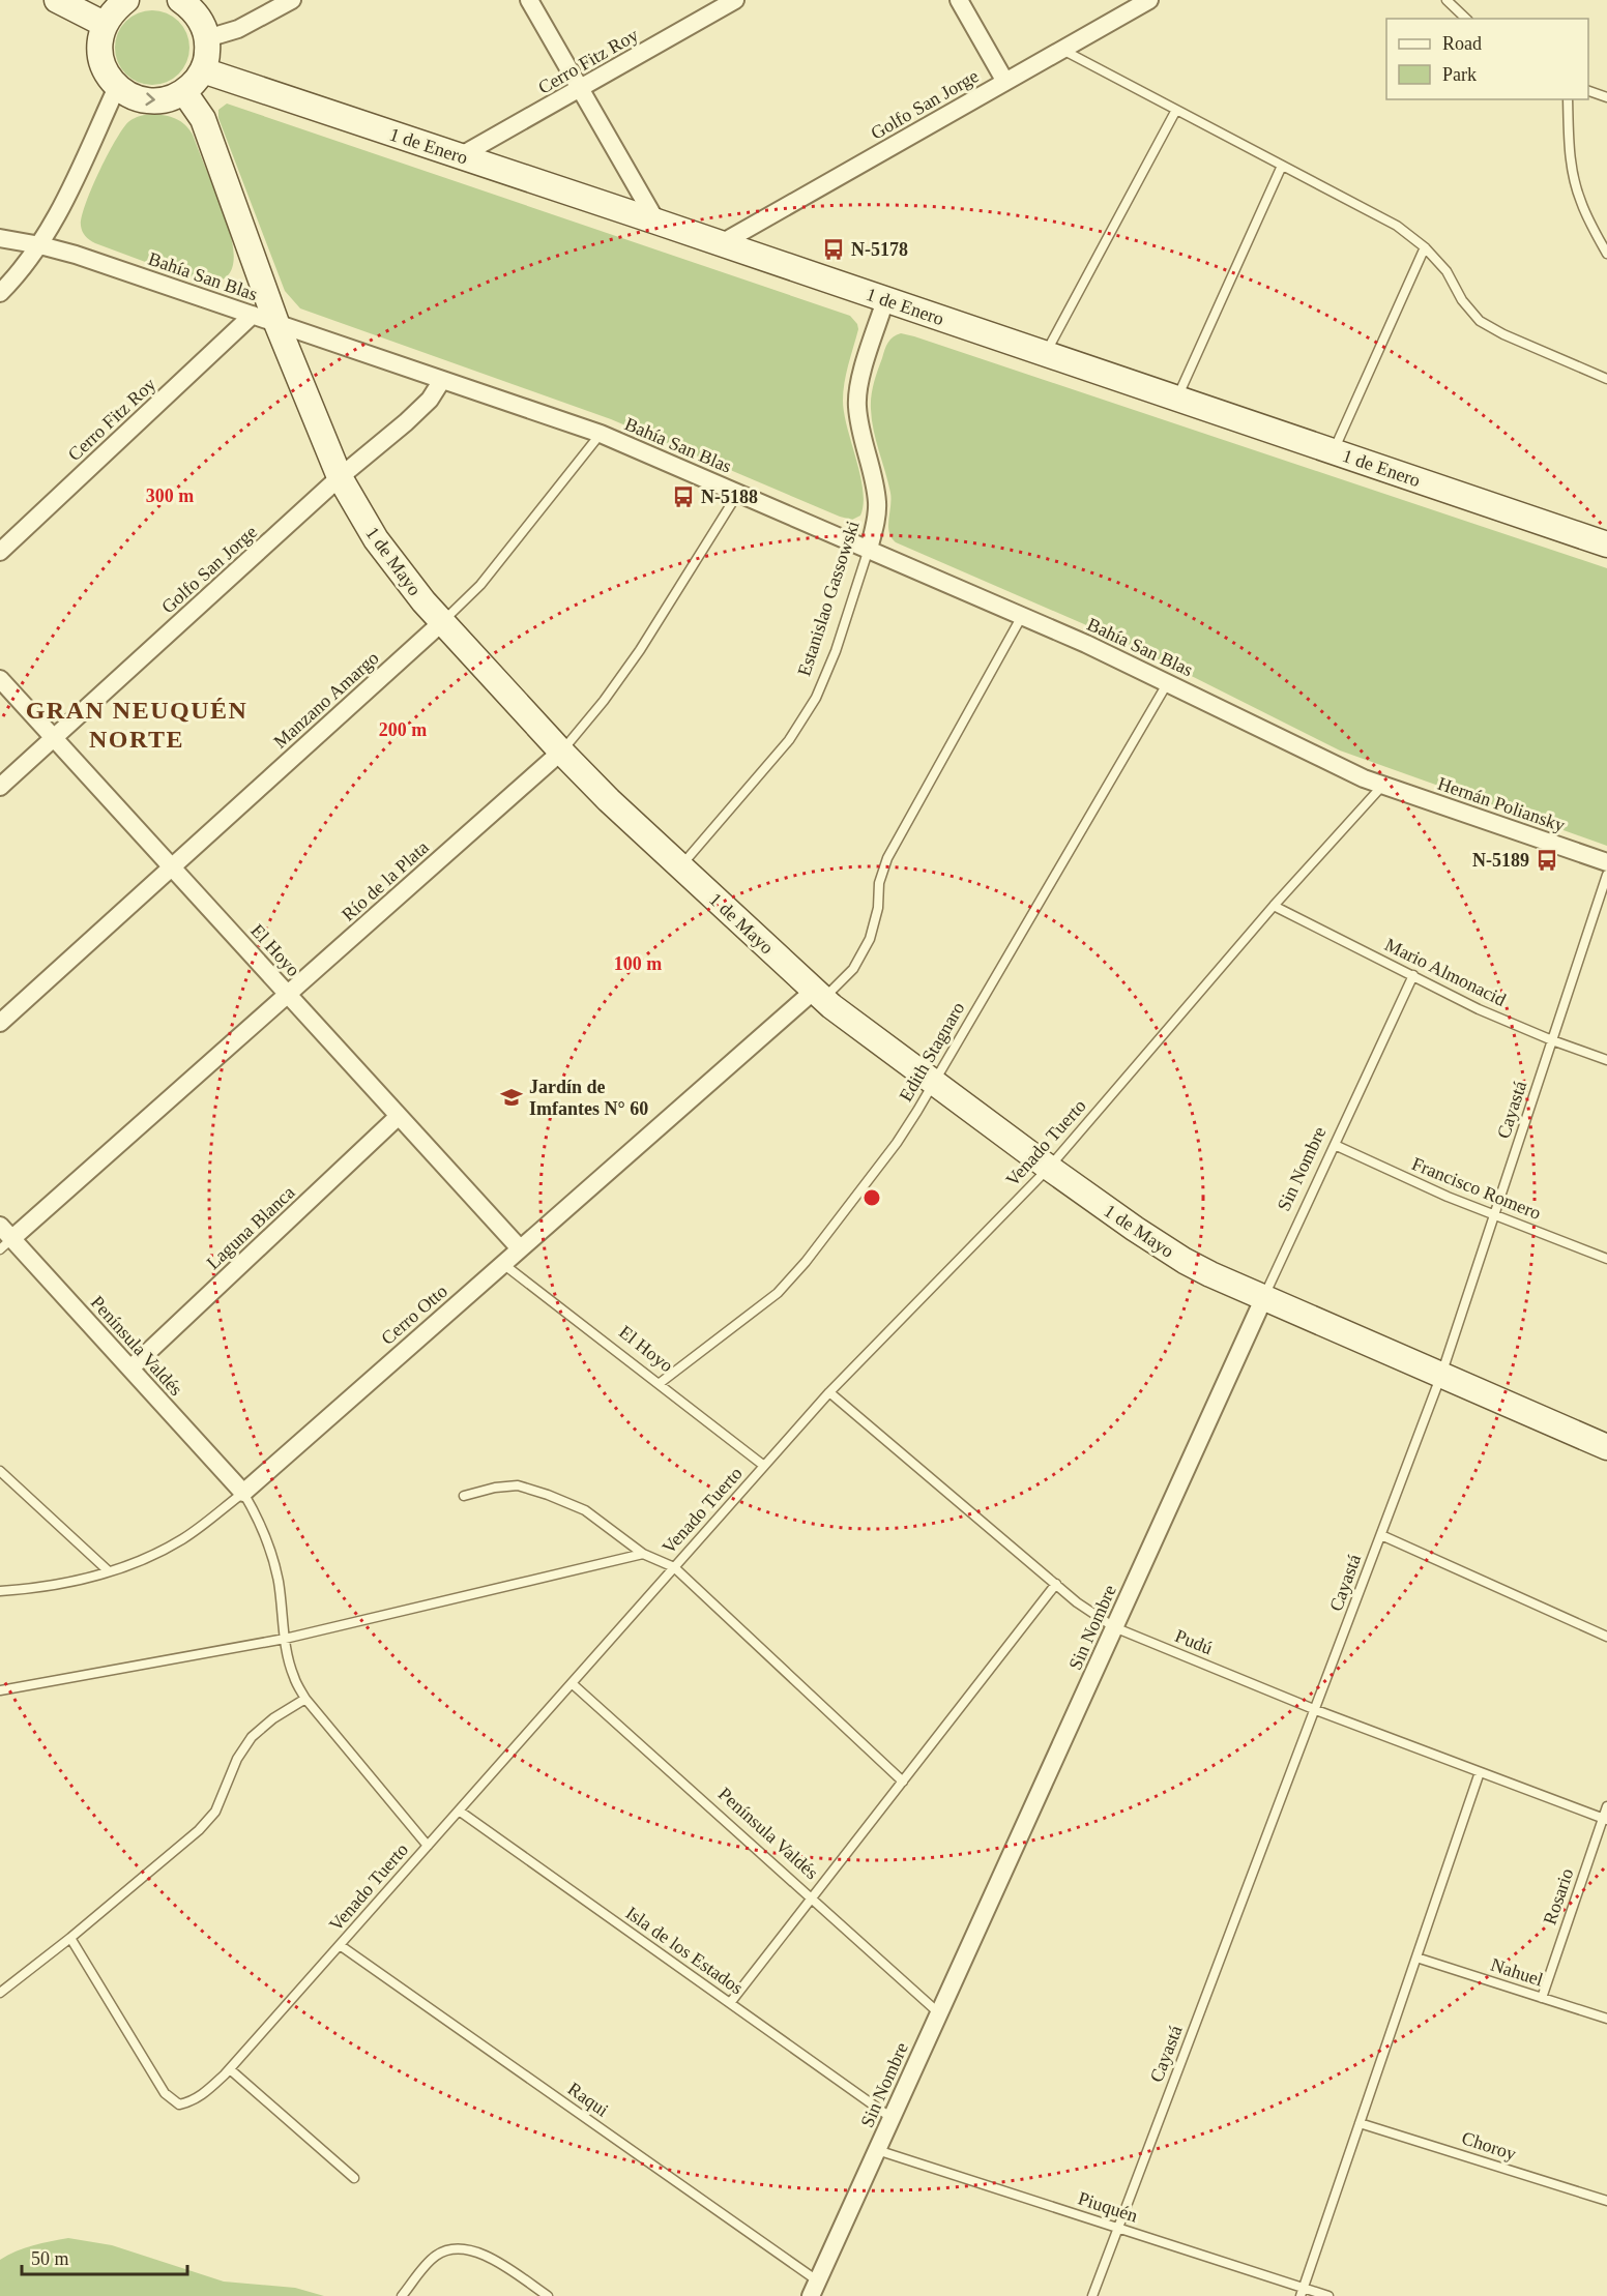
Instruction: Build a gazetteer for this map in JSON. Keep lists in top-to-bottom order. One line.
{"streets":{"street":["Cerro Fitz Roy","Golfo San Jorge","1 de Enero","Bahía San Blas","1 de Mayo","Estanislao Gassowski","Manzano Amargo","Hernán Poliansky","Río de la Plata","El Hoyo","Sin Nombre","Laguna Blanca","Cerro Otto","Península Valdés"],"lane":["Mario Almonacid","Edith Stagnaro","Cayastá","Venado Tuerto","Francisco Romero","Pudú","Rosario","Isla de los Estados","Nahuel","Raqui","Choroy","Piuquén"]},"crossings":[["Cerro Fitz Roy","1 de Enero"],["Cerro Fitz Roy","Bahía San Blas"],["Golfo San Jorge","1 de Enero"],["Golfo San Jorge","Bahía San Blas"],["Golfo San Jorge","1 de Mayo"],["Golfo San Jorge","El Hoyo"],["1 de Enero","Estanislao Gassowski"],["Bahía San Blas","1 de Mayo"],["Bahía San Blas","Estanislao Gassowski"],["Bahía San Blas","Manzano Amargo"],["Bahía San Blas","Hernán Poliansky"],["Bahía San Blas","Río de la Plata"],["Bahía San Blas","Edith Stagnaro"],["Bahía San Blas","Venado Tuerto"],["1 de Mayo","Estanislao Gassowski"],["1 de Mayo","Manzano Amargo"],["1 de Mayo","Río de la Plata"],["1 de Mayo","Edith Stagnaro"],["1 de Mayo","Cayastá"],["1 de Mayo","Venado Tuerto"],["1 de Mayo","Sin Nombre"],["1 de Mayo","Cerro Otto"],["Manzano Amargo","El Hoyo"],["Hernán Poliansky","Venado Tuerto"],["Río de la Plata","El Hoyo"],["Río de la Plata","Península Valdés"],["El Hoyo","Edith Stagnaro"],["El Hoyo","Venado Tuerto"],["El Hoyo","Laguna Blanca"],["El Hoyo","Cerro Otto"],["Mario Almonacid","Cayastá"],["Mario Almonacid","Venado Tuerto"],["Mario Almonacid","Sin Nombre"],["Cayastá","Francisco Romero"],["Cayastá","Pudú"],["Cayastá","Piuquén"],["Venado Tuerto","Península Valdés"],["Venado Tuerto","Pudú"],["Venado Tuerto","Isla de los Estados"],["Venado Tuerto","Raqui"],["Sin Nombre","Francisco Romero"],["Sin Nombre","Península Valdés"],["Sin Nombre","Pudú"],["Sin Nombre","Isla de los Estados"],["Sin Nombre","Raqui"],["Sin Nombre","Piuquén"],["Laguna Blanca","Península Valdés"],["Cerro Otto","Península Valdés"],["Pudú","Rosario"],["Rosario","Nahuel"]],"districts":["GRAN NEUQUÉN NORTE"],"places":{"bus stop":["N-5178","N-5188","N-5189"],"school or university":["Jardín de Imfantes N° 60"]},"legend":["Road","Park"],"scale_bar":"50 m","rings":["300 m","200 m","100 m"]}
